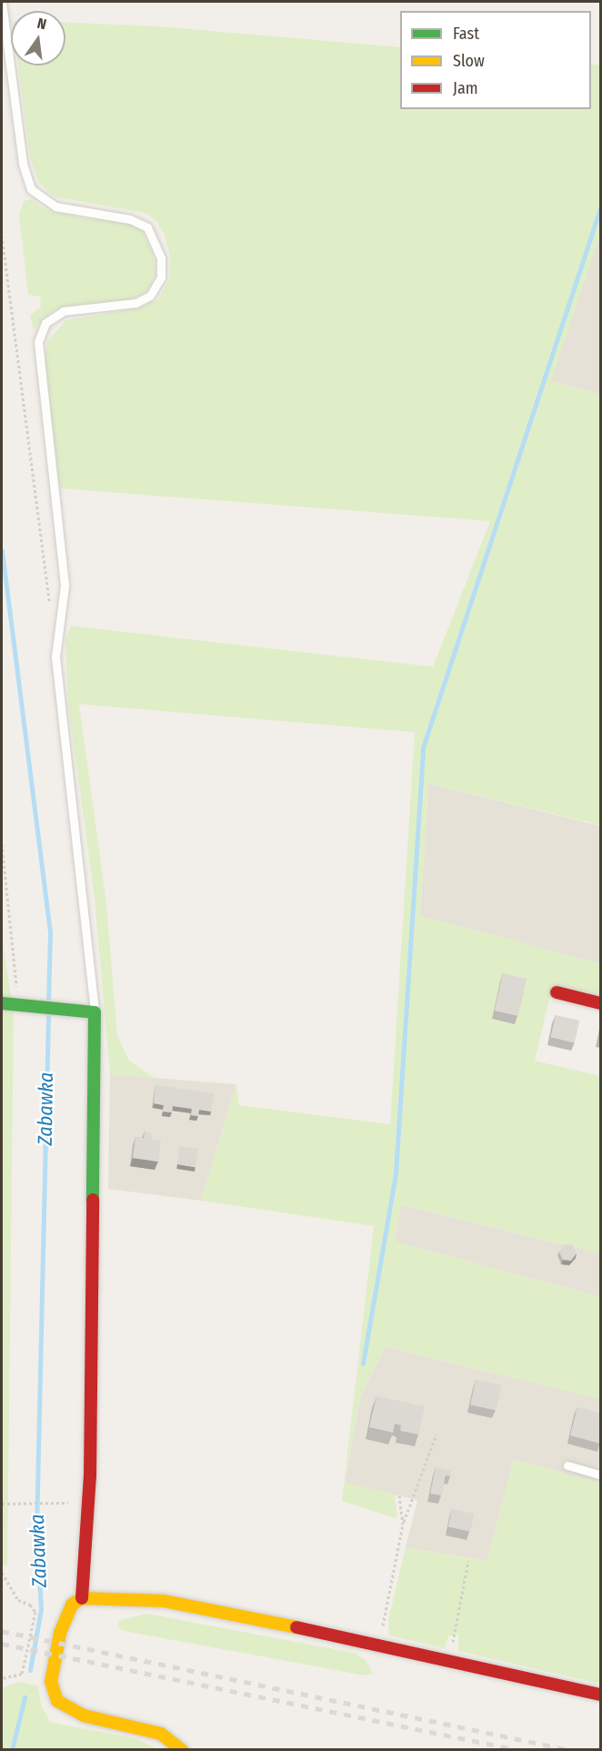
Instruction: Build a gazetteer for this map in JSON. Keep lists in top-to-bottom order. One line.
{"water":["Zabawka"],"legend":["Fast","Slow","Jam"],"north":"top"}
